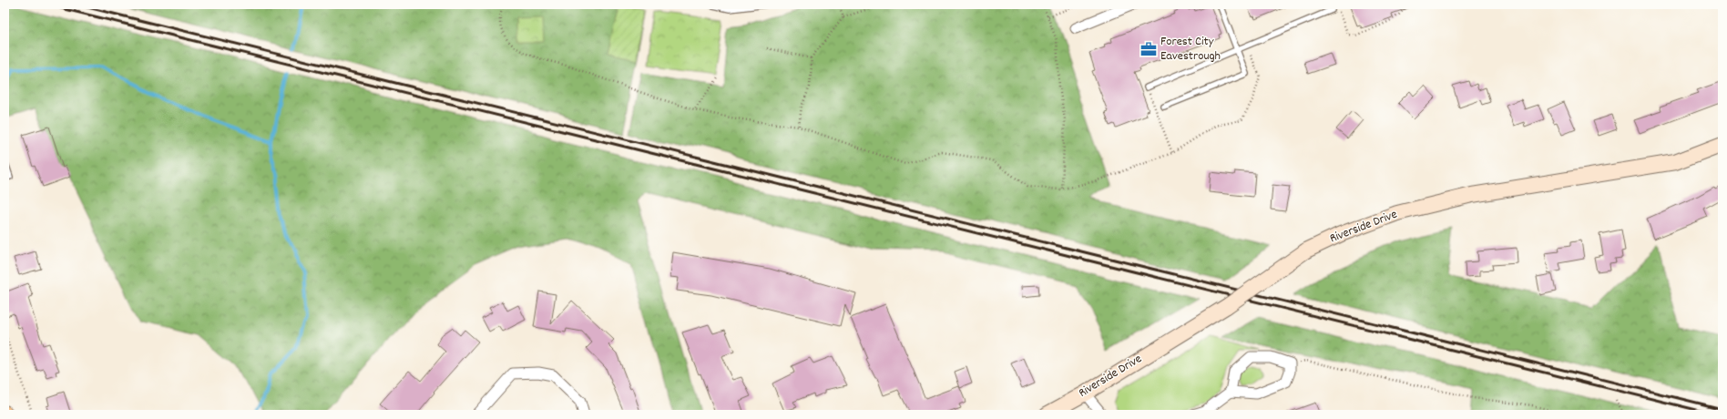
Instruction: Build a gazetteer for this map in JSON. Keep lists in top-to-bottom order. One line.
{"streets":{"main road":["Riverside Drive"]},"places":{"office":["Forest City Eavestrough"]}}
